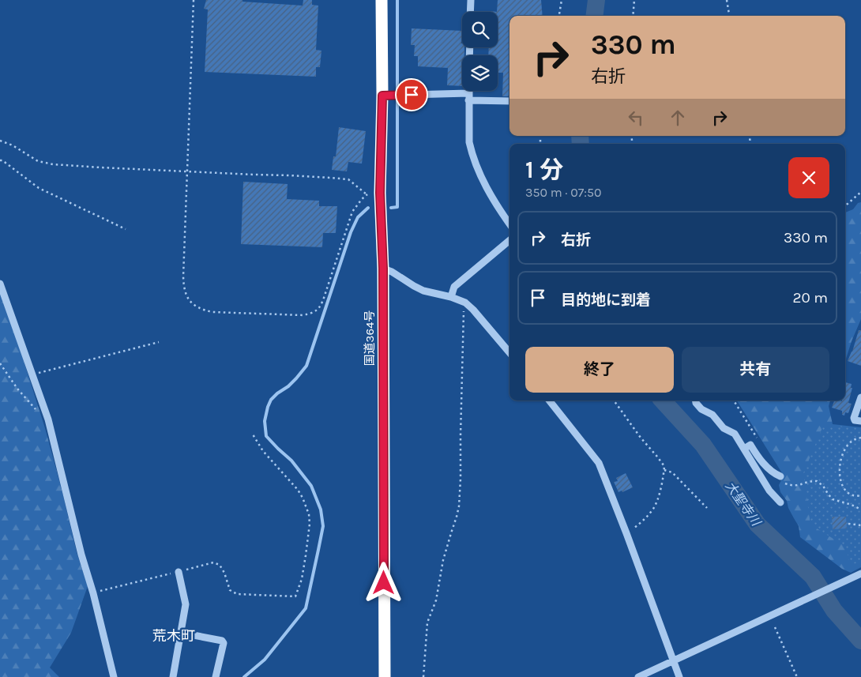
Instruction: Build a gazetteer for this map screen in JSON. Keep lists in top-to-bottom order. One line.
{"streets":{"highway":["国道364号"]},"districts":["荒木町"],"water":["大聖寺川"],"page":{"turn":["330 m","右折"],"heading":["1 分","350 m · 07:50"],"list":[{"name":"右折","value":"330 m"},{"name":"目的地に到着","value":"20 m"}],"buttons":["終了","共有"]}}
